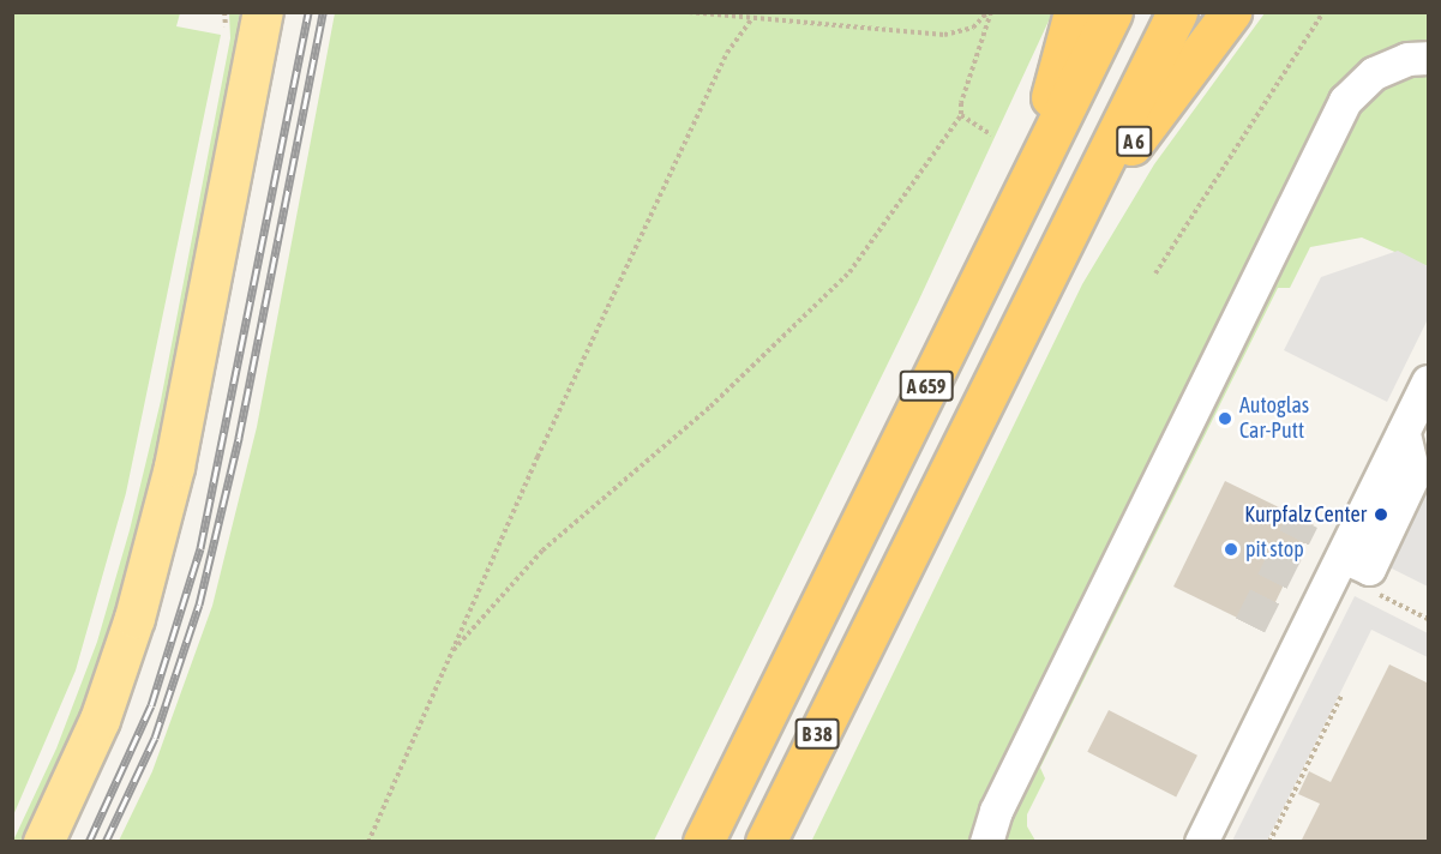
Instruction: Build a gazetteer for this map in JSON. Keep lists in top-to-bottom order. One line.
{"streets":{"highway":["A 6","A 659","B 38"]},"crossings":[["A 6","A 659"],["A 659","B 38"]],"places":["Autoglas Car-Putt","Kurpfalz Center","pit stop"]}
